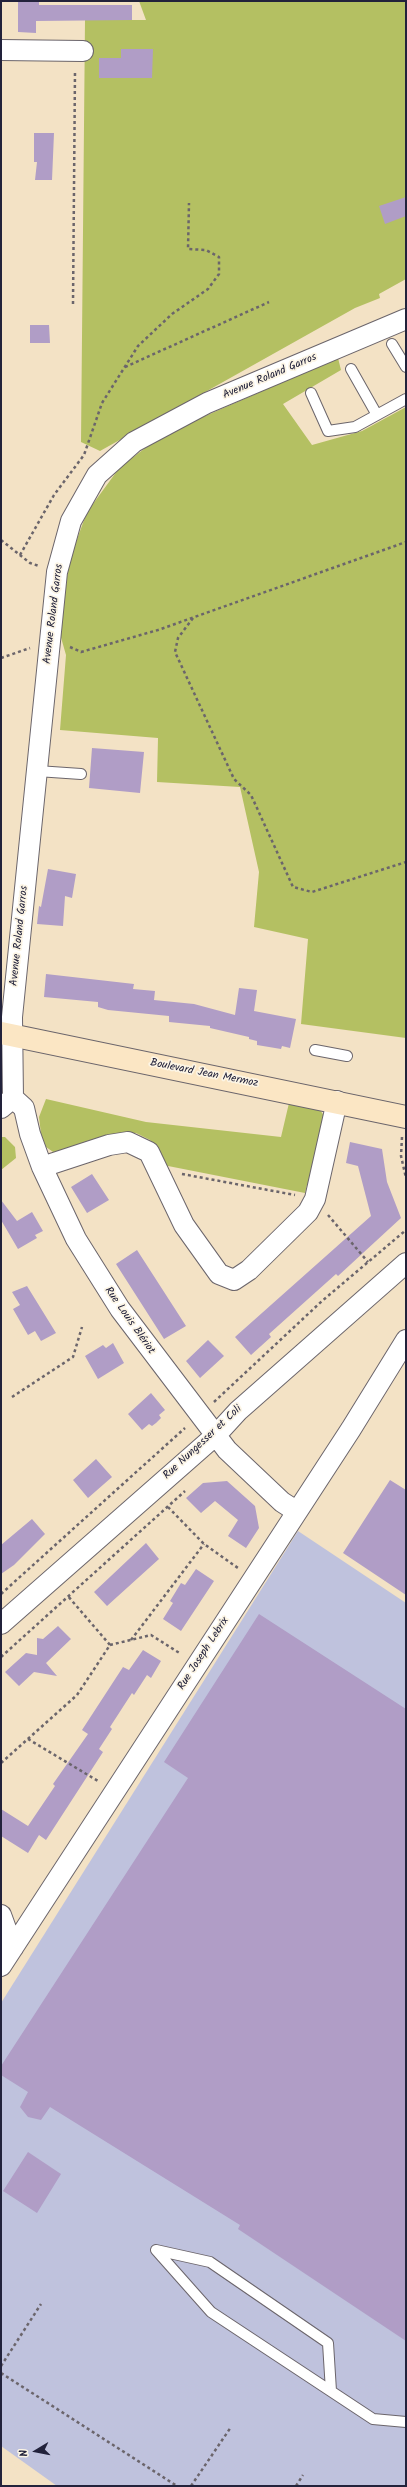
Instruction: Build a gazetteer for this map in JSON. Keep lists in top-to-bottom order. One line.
{"streets":{"street":["Avenue Roland Garros","Boulevard Jean Mermoz","Rue Louis Blériot","Rue Nungesser et Coli","Rue Joseph Lebrix"]},"crossings":[["Avenue Roland Garros","Boulevard Jean Mermoz"],["Avenue Roland Garros","Rue Louis Blériot"],["Rue Louis Blériot","Rue Nungesser et Coli"],["Rue Louis Blériot","Rue Joseph Lebrix"]],"north":"left"}
